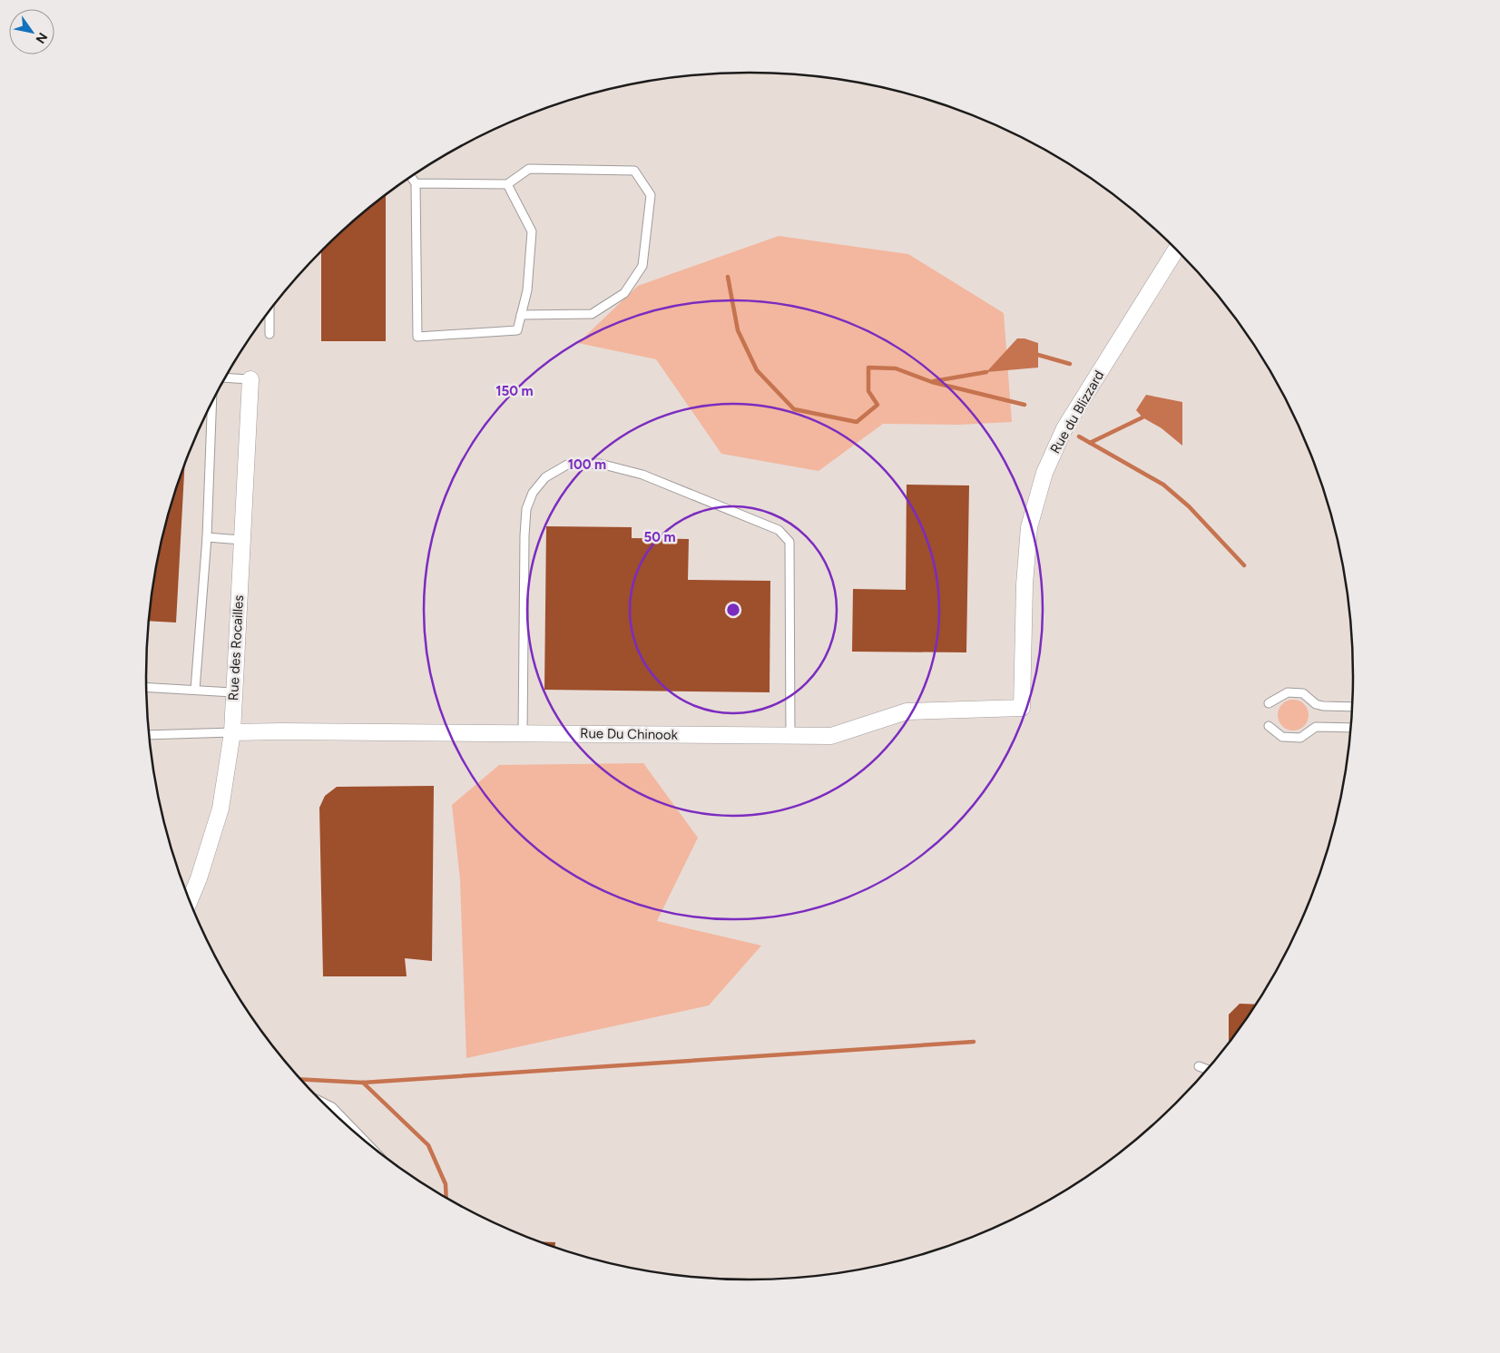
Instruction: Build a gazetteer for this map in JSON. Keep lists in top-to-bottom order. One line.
{"streets":{"street":["Rue du Blizzard","Rue des Rocailles","Rue Du Chinook"]},"crossings":[["Rue du Blizzard","Rue Du Chinook"],["Rue des Rocailles","Rue Du Chinook"]],"north":"bottom right","rings":["150 m","100 m","50 m"]}
